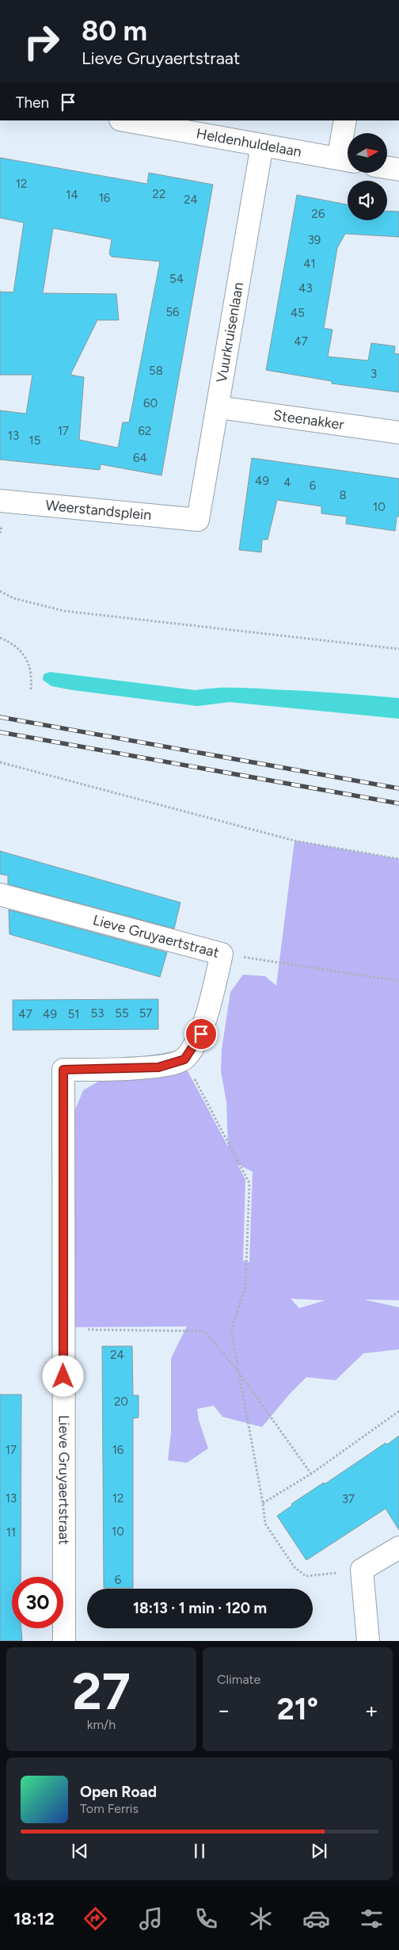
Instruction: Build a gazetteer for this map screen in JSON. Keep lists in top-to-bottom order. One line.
{"streets":{"street":["Heldenhuldelaan","Vuurkruisenlaan","Steenakker","Weerstandsplein","Lieve Gruyaertstraat"]},"crossings":[["Heldenhuldelaan","Vuurkruisenlaan"],["Vuurkruisenlaan","Steenakker"],["Vuurkruisenlaan","Weerstandsplein"]],"house_numbers":["12","22","14","16","24","26","39","41","54","43","56","45","47","58","3","60","17","62","13","15","64","49","4","6","8","10","53","55","57","47","49","51","24","20","17","16","13","12","37","10","11","6"],"north":"right","page":{"turn":["80 m","Lieve Gruyaertstraat"],"then":"Then","limit":"30","trip":"18:13 · 1 min · 120 m","tile":[["27","km/h"],"Climate"],"heat":["−","21°","+"],"song":["Open Road","Tom Ferris"],"tabs":"18:12"}}
